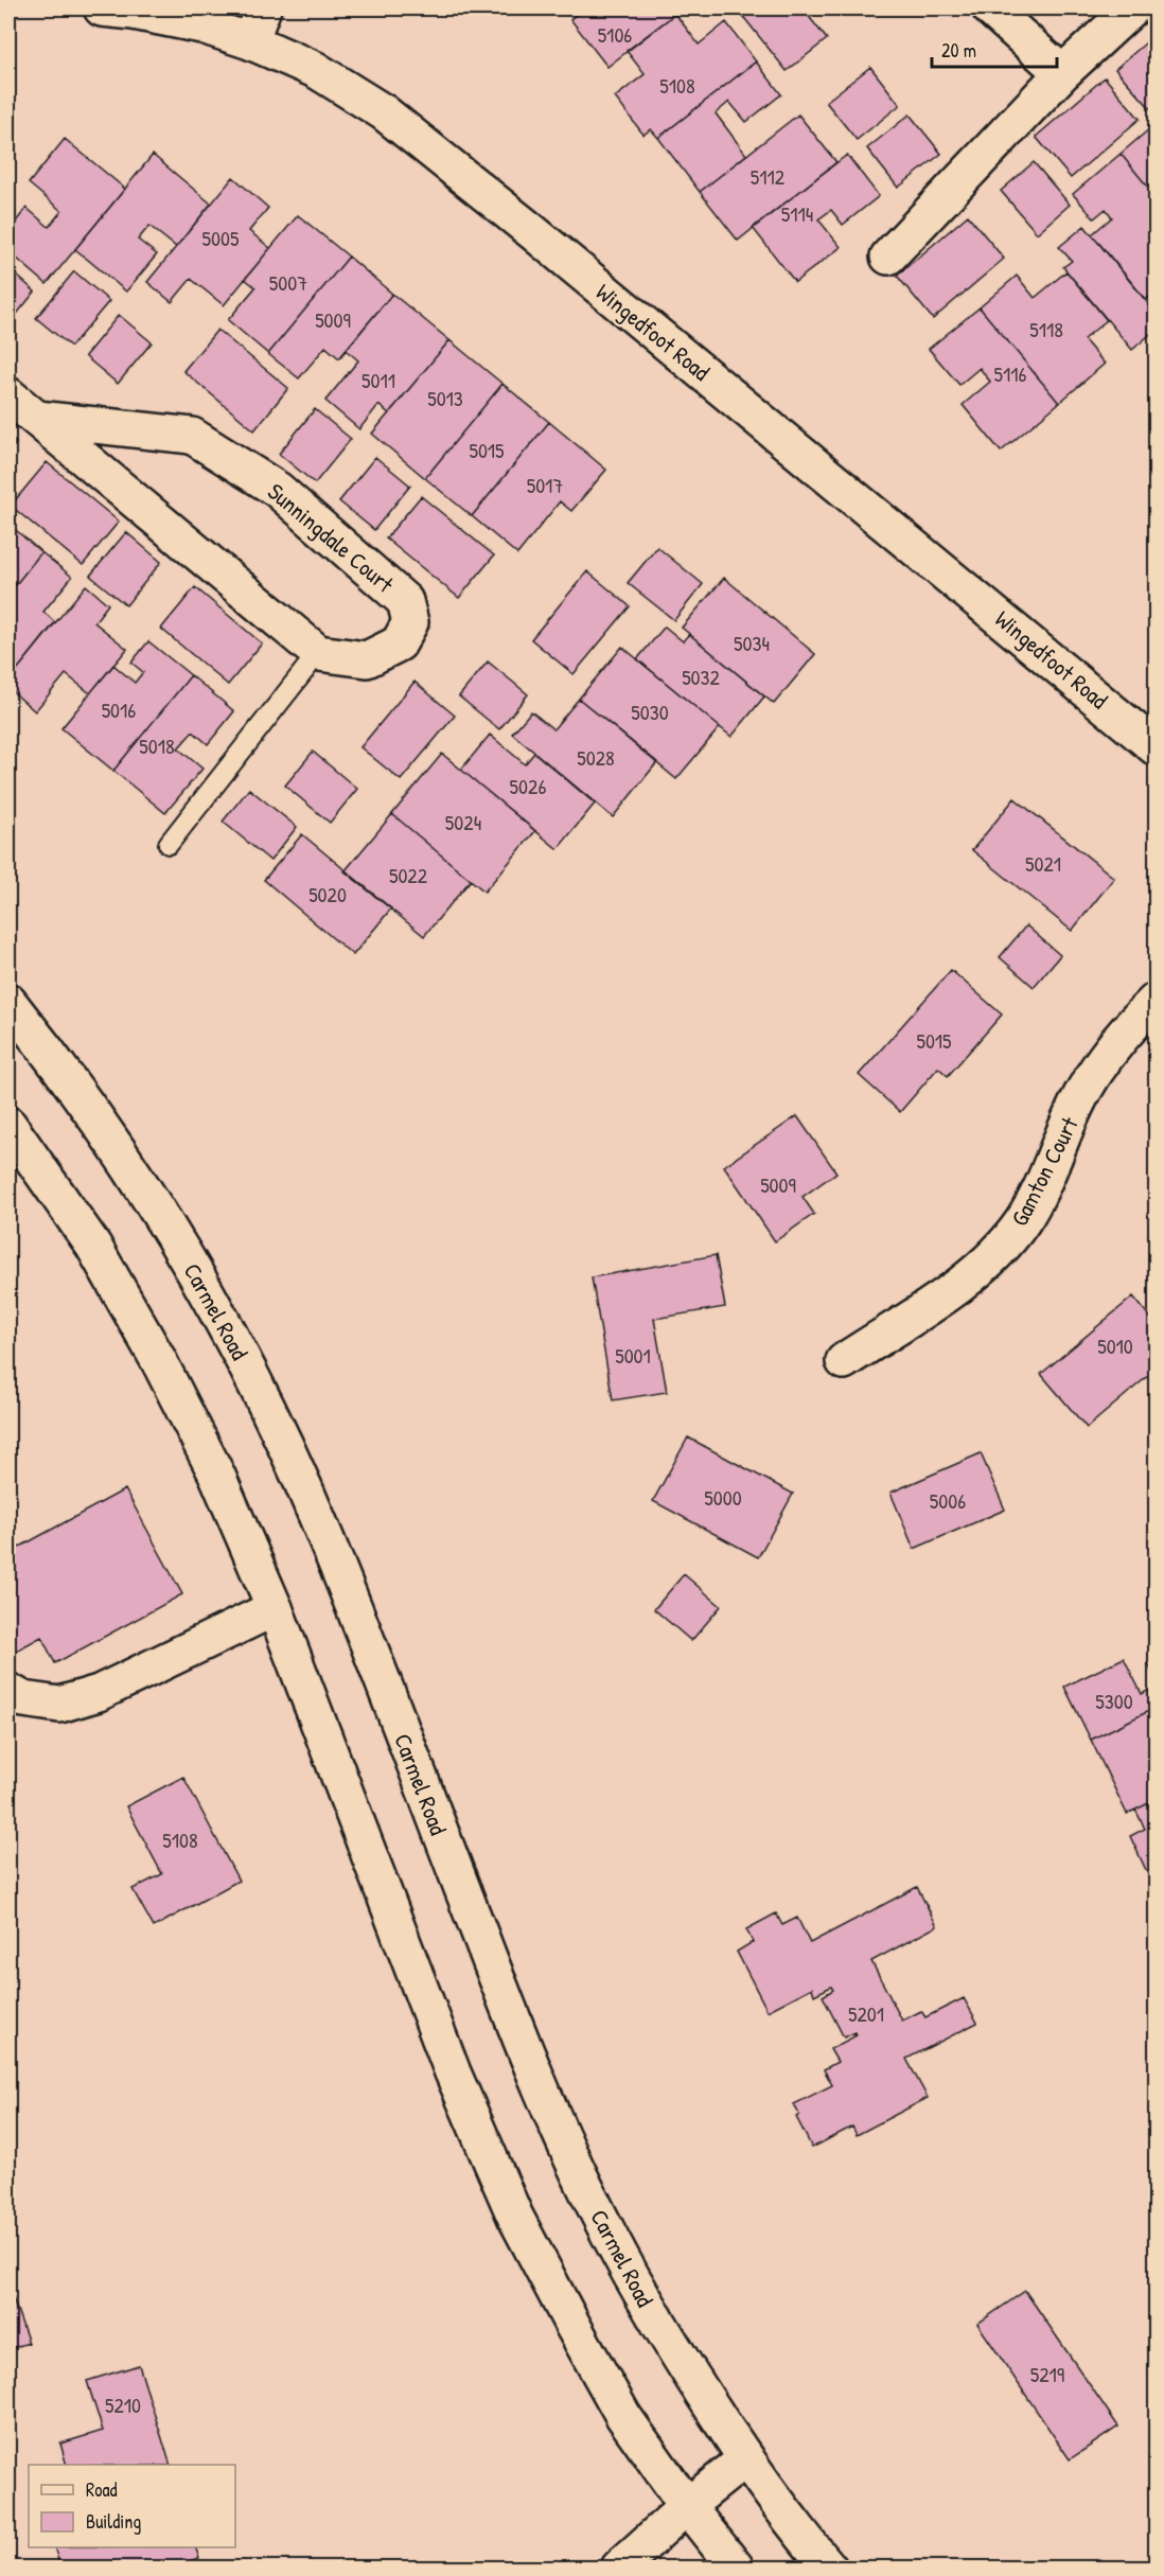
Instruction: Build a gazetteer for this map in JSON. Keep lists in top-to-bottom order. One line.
{"streets":{"street":["Wingedfoot Road","Sunningdale Court","Gamton Court","Carmel Road"]},"house_numbers":["5106","5108","5112","5114","5005","5007","5009","5118","5116","5011","5013","5015","5017","5034","5032","5016","5030","5018","5028","5026","5024","5021","5022","5020","5015","5009","5010","5001","5000","5006","5300","5108","5201","5219","5210"],"legend":["Road","Building"],"scale_bar":"20 m"}
